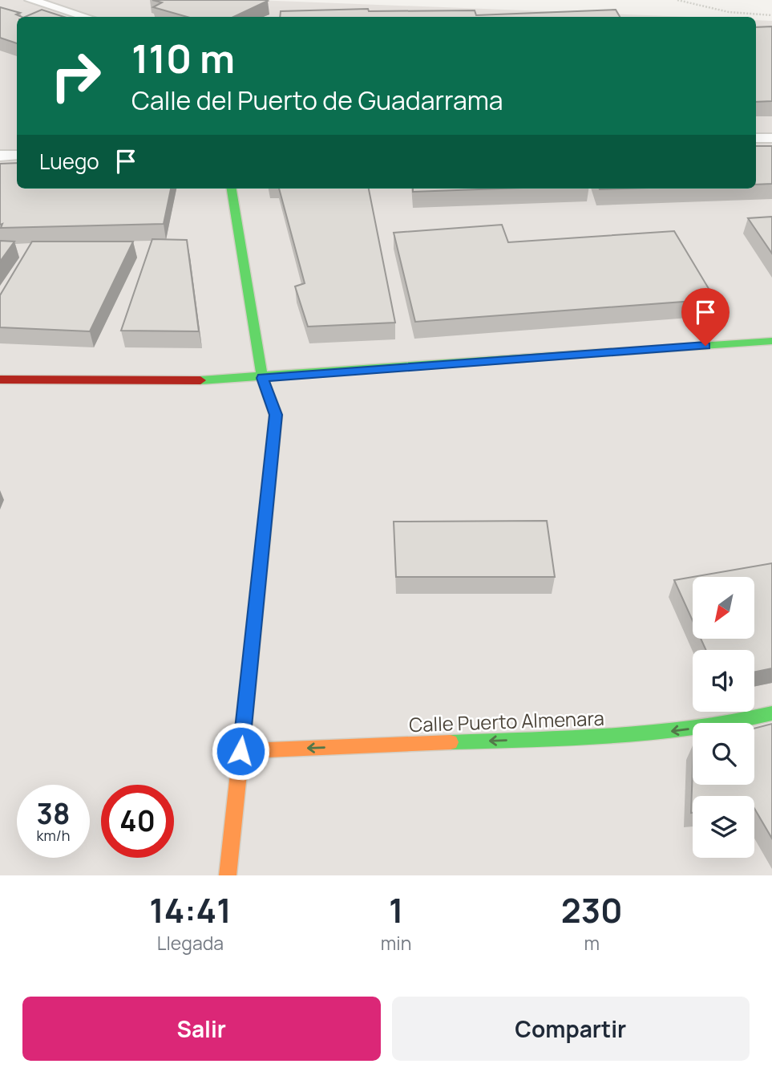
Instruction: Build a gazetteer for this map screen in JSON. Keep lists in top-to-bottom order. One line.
{"streets":{"street":["Calle Puerto Almenara"]},"one_way":["Calle Puerto Almenara"],"north":"bottom left","page":{"turn":["110 m","Calle del Puerto de Guadarrama"],"then":"Luego","speed":"38 km/h","limit":"40","eta":["14:41","Llegada","1","min","230","m"],"buttons":["Salir","Compartir"]}}
